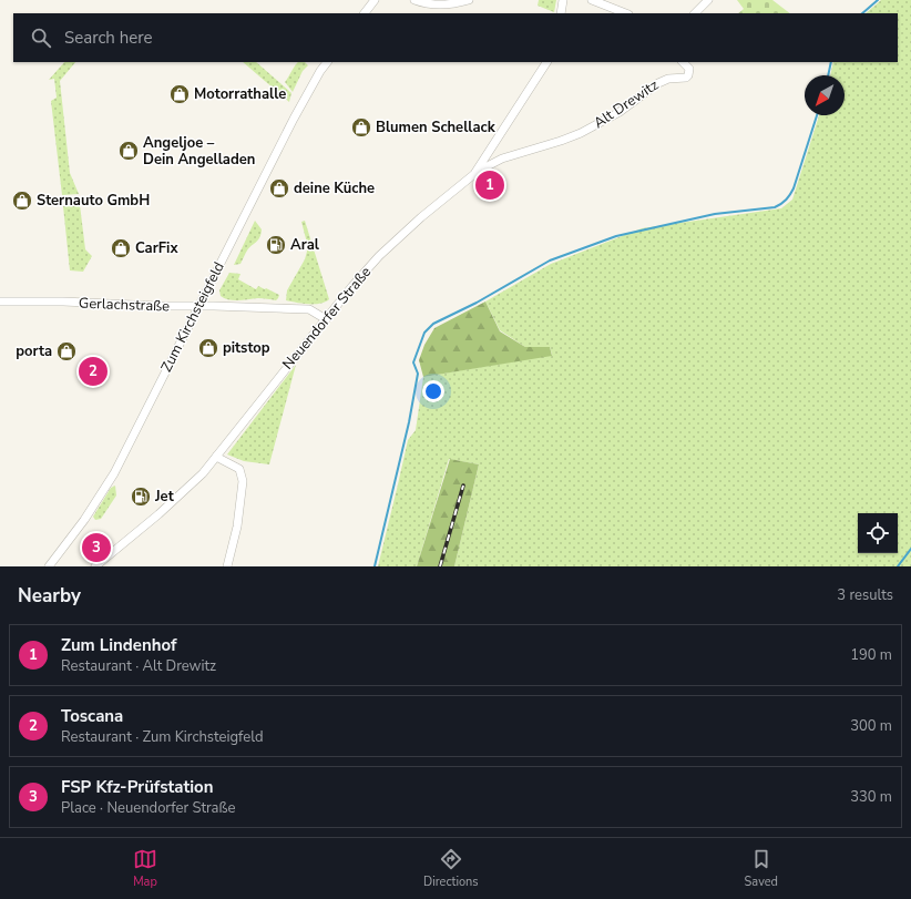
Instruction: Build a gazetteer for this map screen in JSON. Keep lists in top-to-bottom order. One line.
{"streets":{"street":["Alt Drewitz","Gerlachstraße","Zum Kirchsteigfeld","Neuendorfer Straße"]},"crossings":[["Alt Drewitz","Neuendorfer Straße"],["Gerlachstraße","Zum Kirchsteigfeld"],["Gerlachstraße","Neuendorfer Straße"]],"places":{"shop":["Motorrathalle","Blumen Schellack","Angeljoe – Dein Angelladen","deine Küche","Sternauto GmbH","CarFix","pitstop","porta"],"fuel station":["Aral","Jet"]},"north":"bottom left","page":{"search":"Search here","pins":["1","2","3"],"heading":["Nearby","3 results"],"list":[{"mark":"1","name":"Zum Lindenhof","note":"Restaurant · Alt Drewitz","value":"190 m"},{"mark":"2","name":"Toscana","note":"Restaurant · Zum Kirchsteigfeld","value":"300 m"},{"mark":"3","name":"FSP Kfz-Prüfstation","note":"Place · Neuendorfer Straße","value":"330 m"}],"nav":["Map","Directions","Saved"]}}
